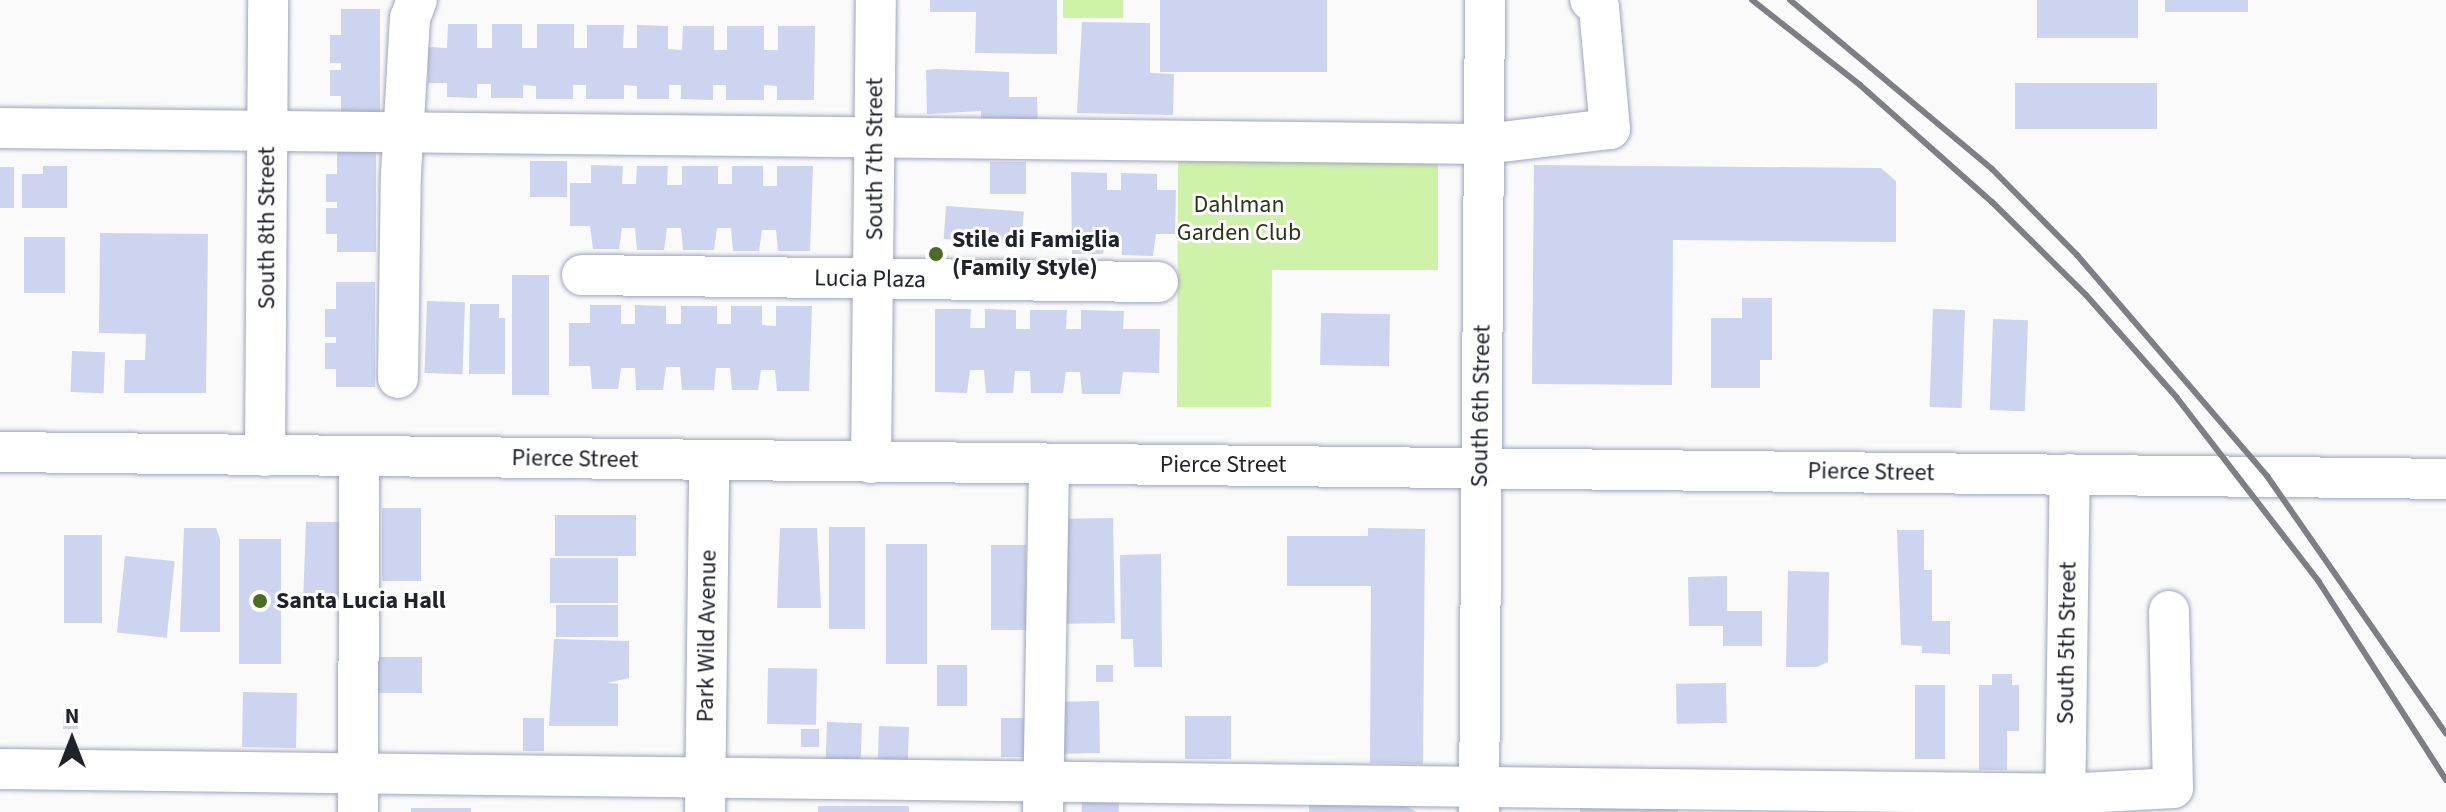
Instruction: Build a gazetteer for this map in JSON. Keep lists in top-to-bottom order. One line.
{"streets":{"street":["South 7th Street","South 8th Street","Lucia Plaza","South 6th Street","Pierce Street","Park Wild Avenue","South 5th Street"]},"crossings":[["South 7th Street","Lucia Plaza"],["South 7th Street","Pierce Street"],["South 8th Street","Pierce Street"],["South 6th Street","Pierce Street"],["Pierce Street","Park Wild Avenue"],["Pierce Street","South 5th Street"]],"parks":["Dahlman Garden Club"],"places":["Stile di Famiglia (Family Style)","Santa Lucia Hall"],"north":"top"}
